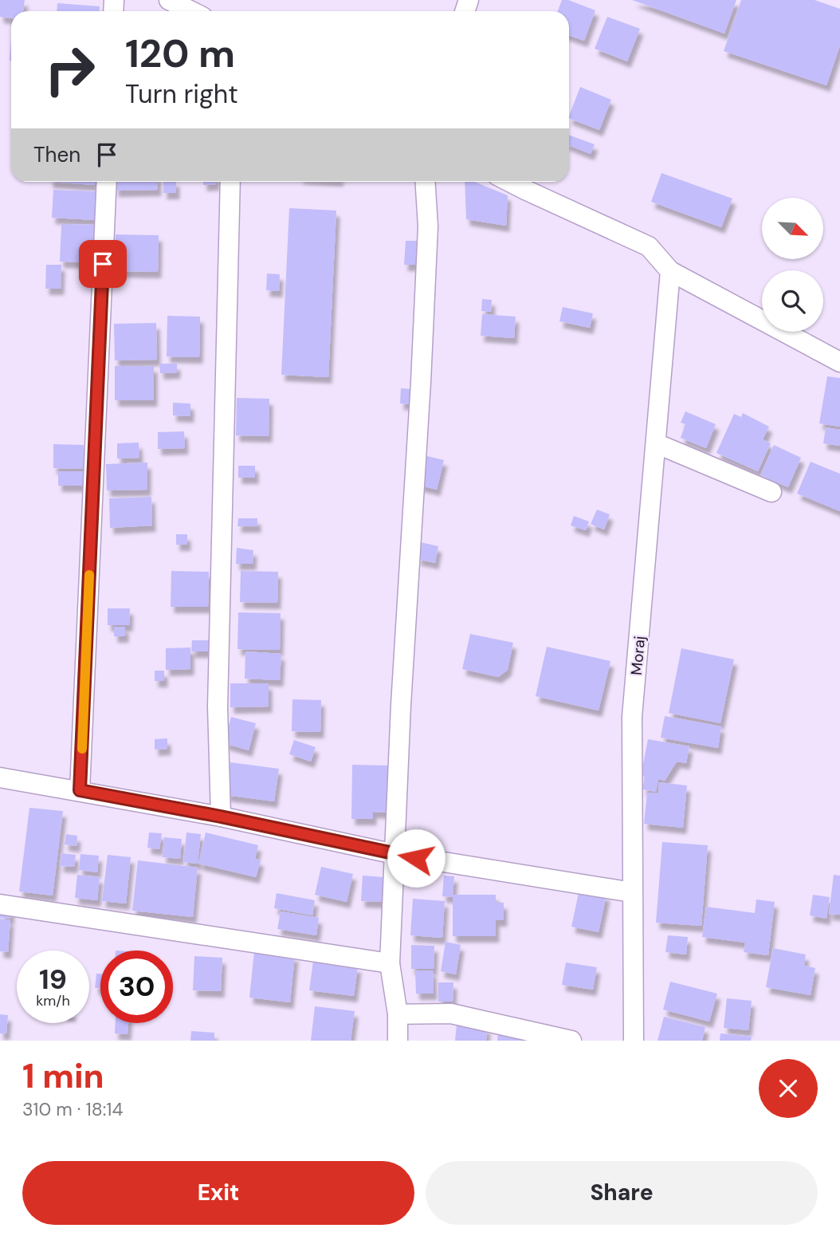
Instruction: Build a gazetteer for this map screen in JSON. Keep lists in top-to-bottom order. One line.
{"streets":{"street":["Moraj"]},"north":"bottom right","page":{"turn":["120 m","Turn right"],"then":"Then","speed":"19 km/h","limit":"30","heading":["1 min","310 m · 18:14"],"buttons":["Exit","Share"]}}
